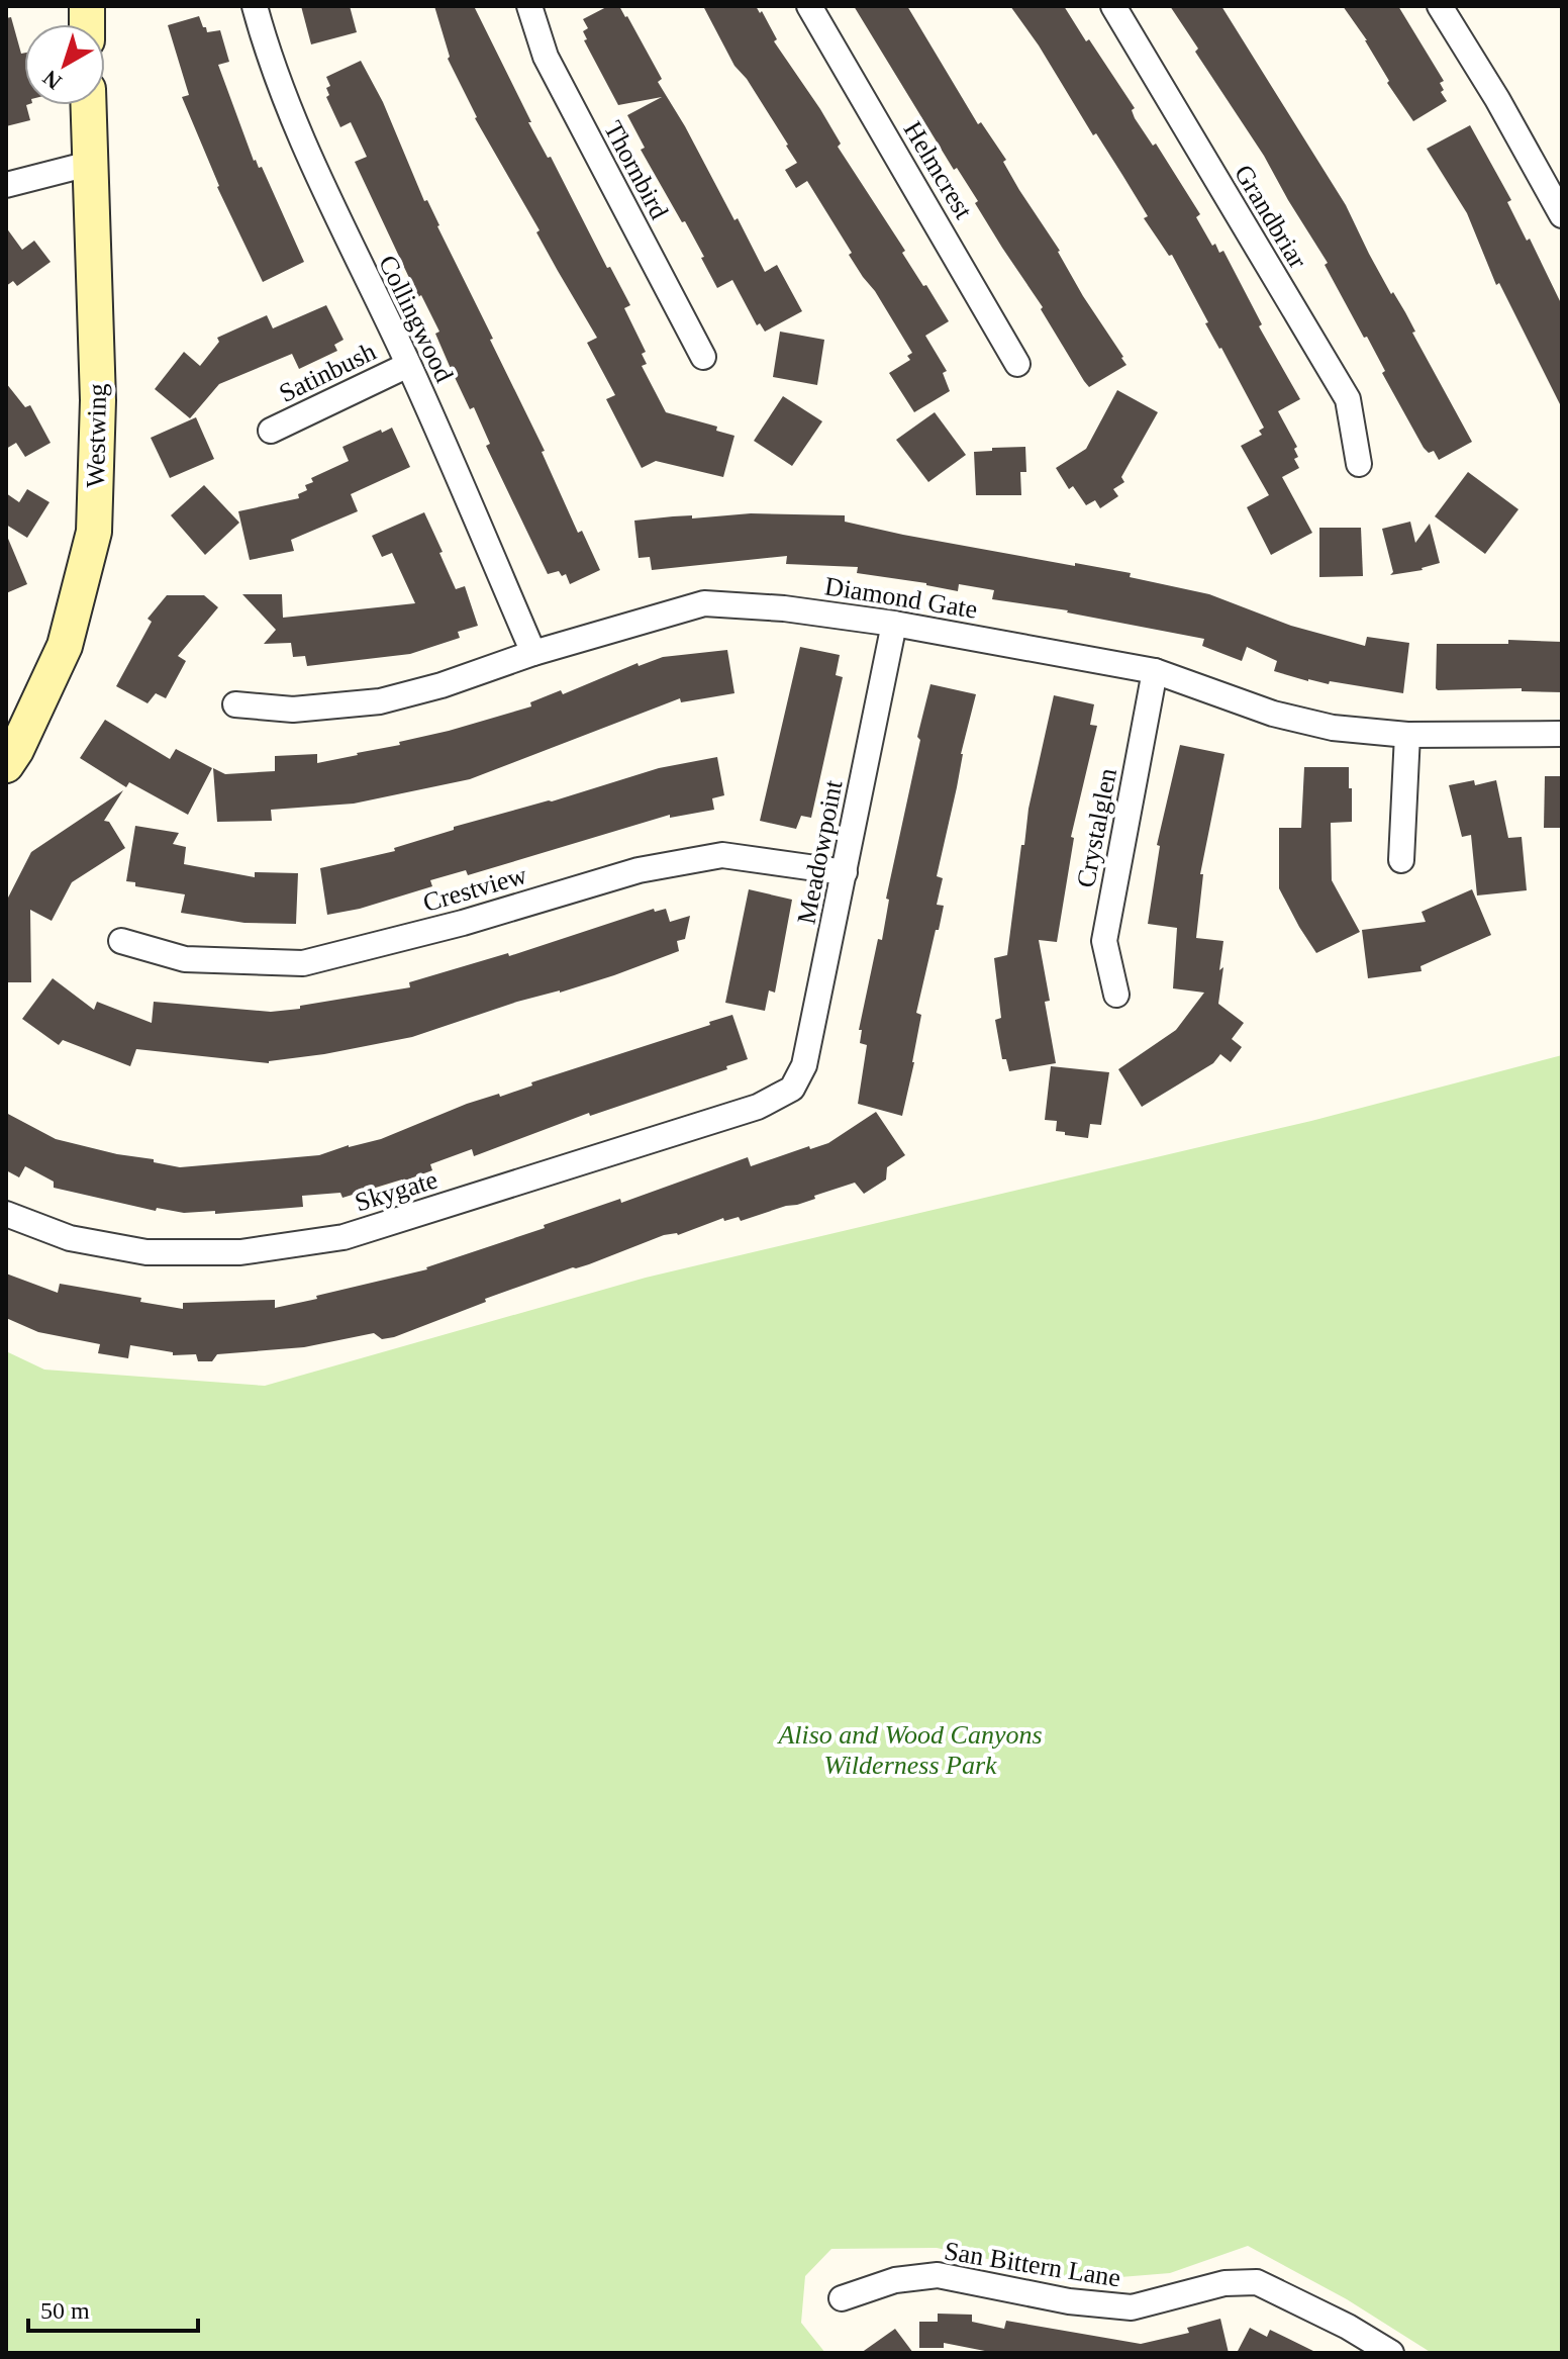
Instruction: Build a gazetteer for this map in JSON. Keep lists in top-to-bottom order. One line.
{"streets":{"street":["Thornbird","Helmcrest","Grandbriar","Collingwood","Satinbush","Westwing","Diamond Gate","Crystalglen","Meadowpoint","Crestview","Skygate","San Bittern Lane"]},"crossings":[["Collingwood","Satinbush"],["Collingwood","Diamond Gate"],["Diamond Gate","Crystalglen"],["Diamond Gate","Meadowpoint"],["Meadowpoint","Crestview"],["Meadowpoint","Skygate"]],"parks":["Aliso and Wood Canyons Wilderness Park"],"scale_bar":"50 m","north":"bottom left"}
